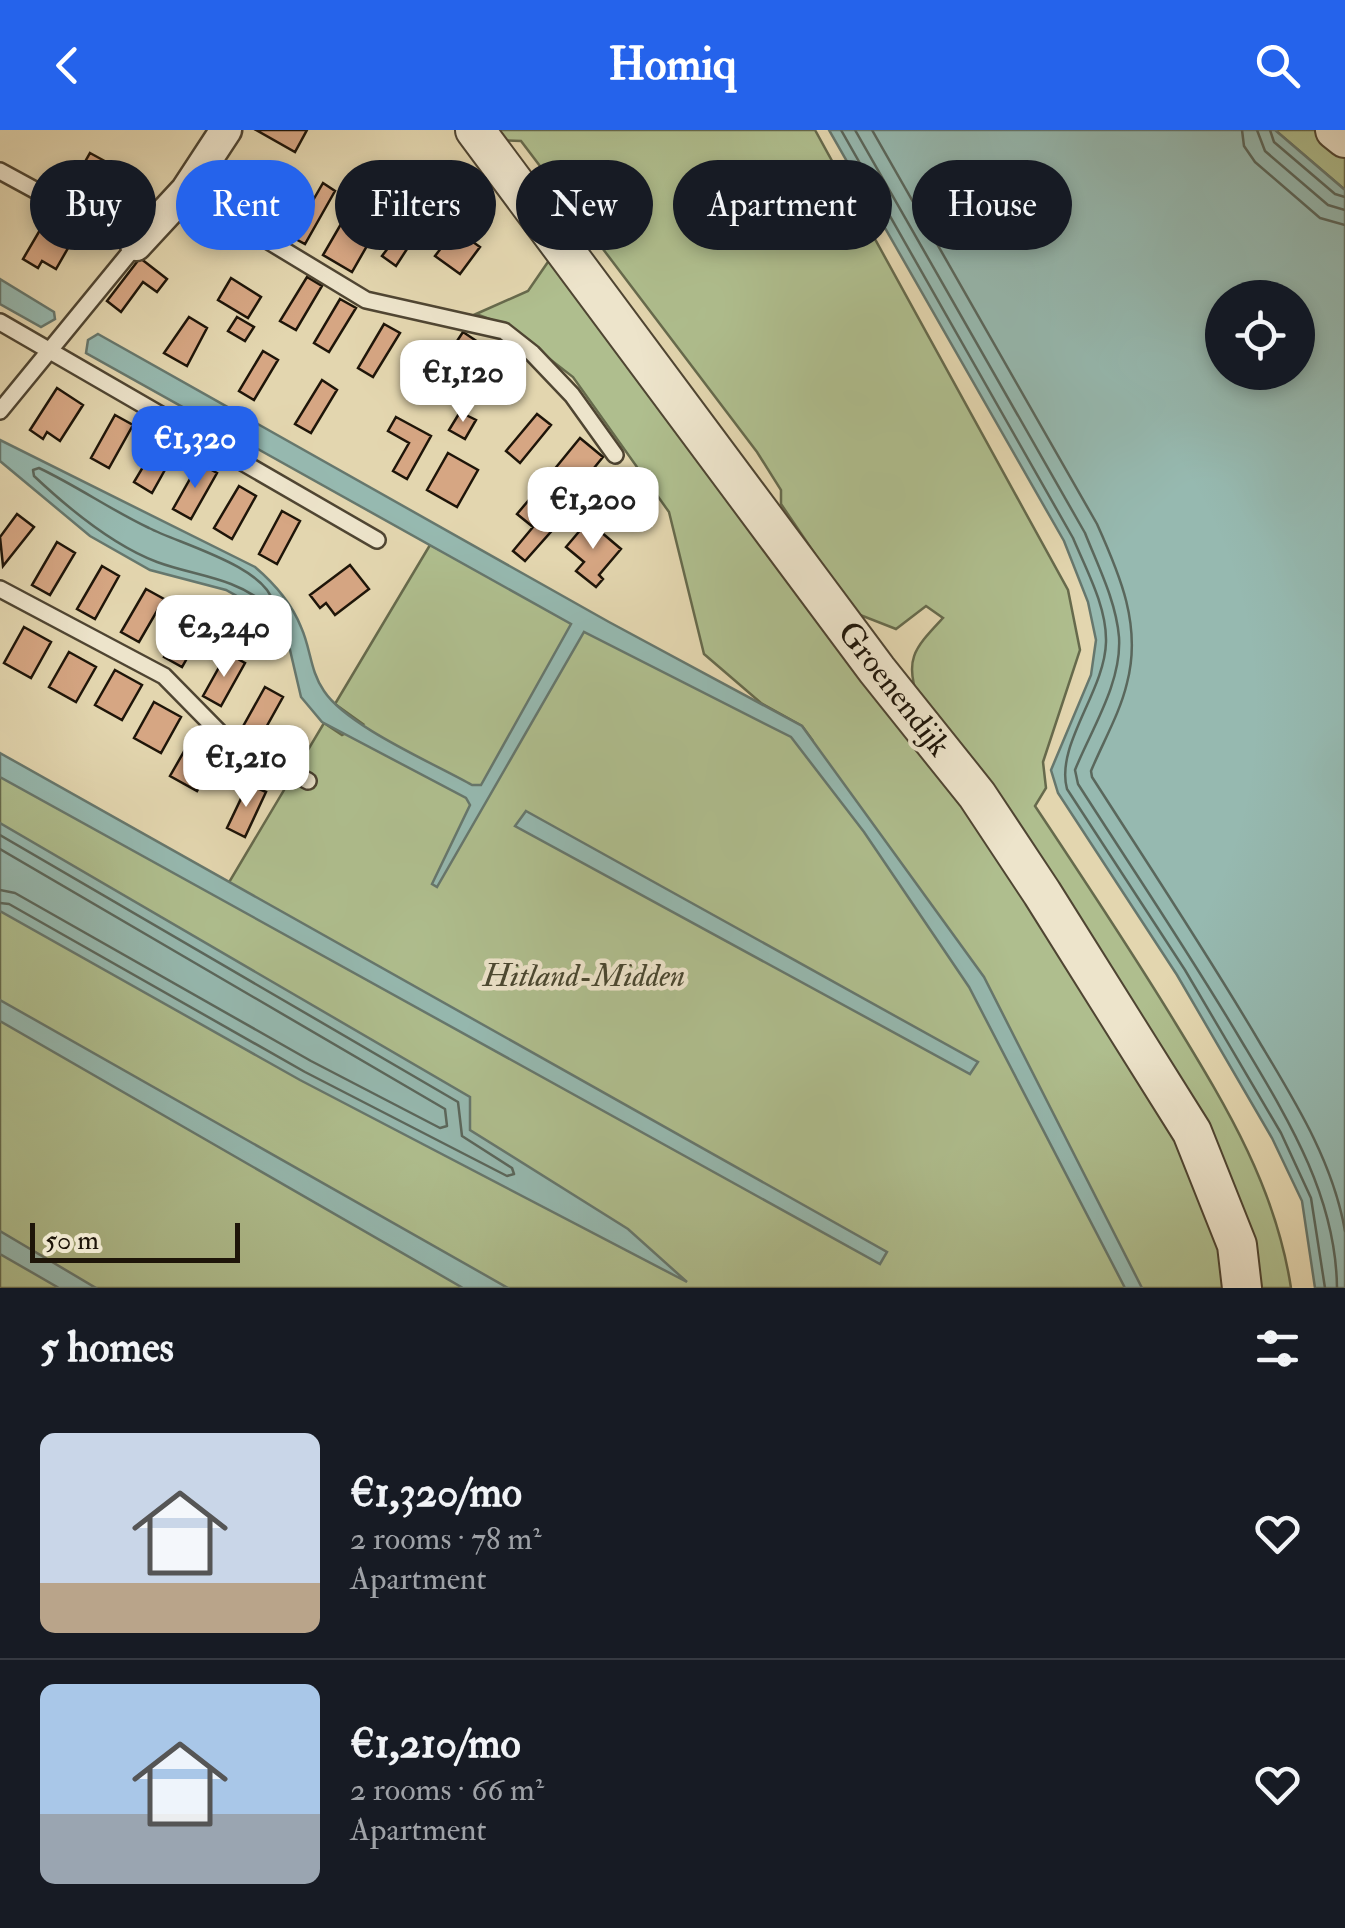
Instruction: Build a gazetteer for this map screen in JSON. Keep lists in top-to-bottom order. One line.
{"streets":{"street":["Groenendijk"]},"parks":["Hitland-Midden"],"scale_bar":"50 m","page":{"header":"Homiq","chip":["Buy","Rent","Filters","New","Apartment","House"],"price":["€1,120","€1,320","€1,200","€2,240","€1,210"],"scale":"50 m","heading":"5 homes","list":[{"name":"€1,320/mo","note":"2 rooms · 78 m² · Apartment"},{"name":"€1,210/mo","note":"2 rooms · 66 m² · Apartment"}]}}
